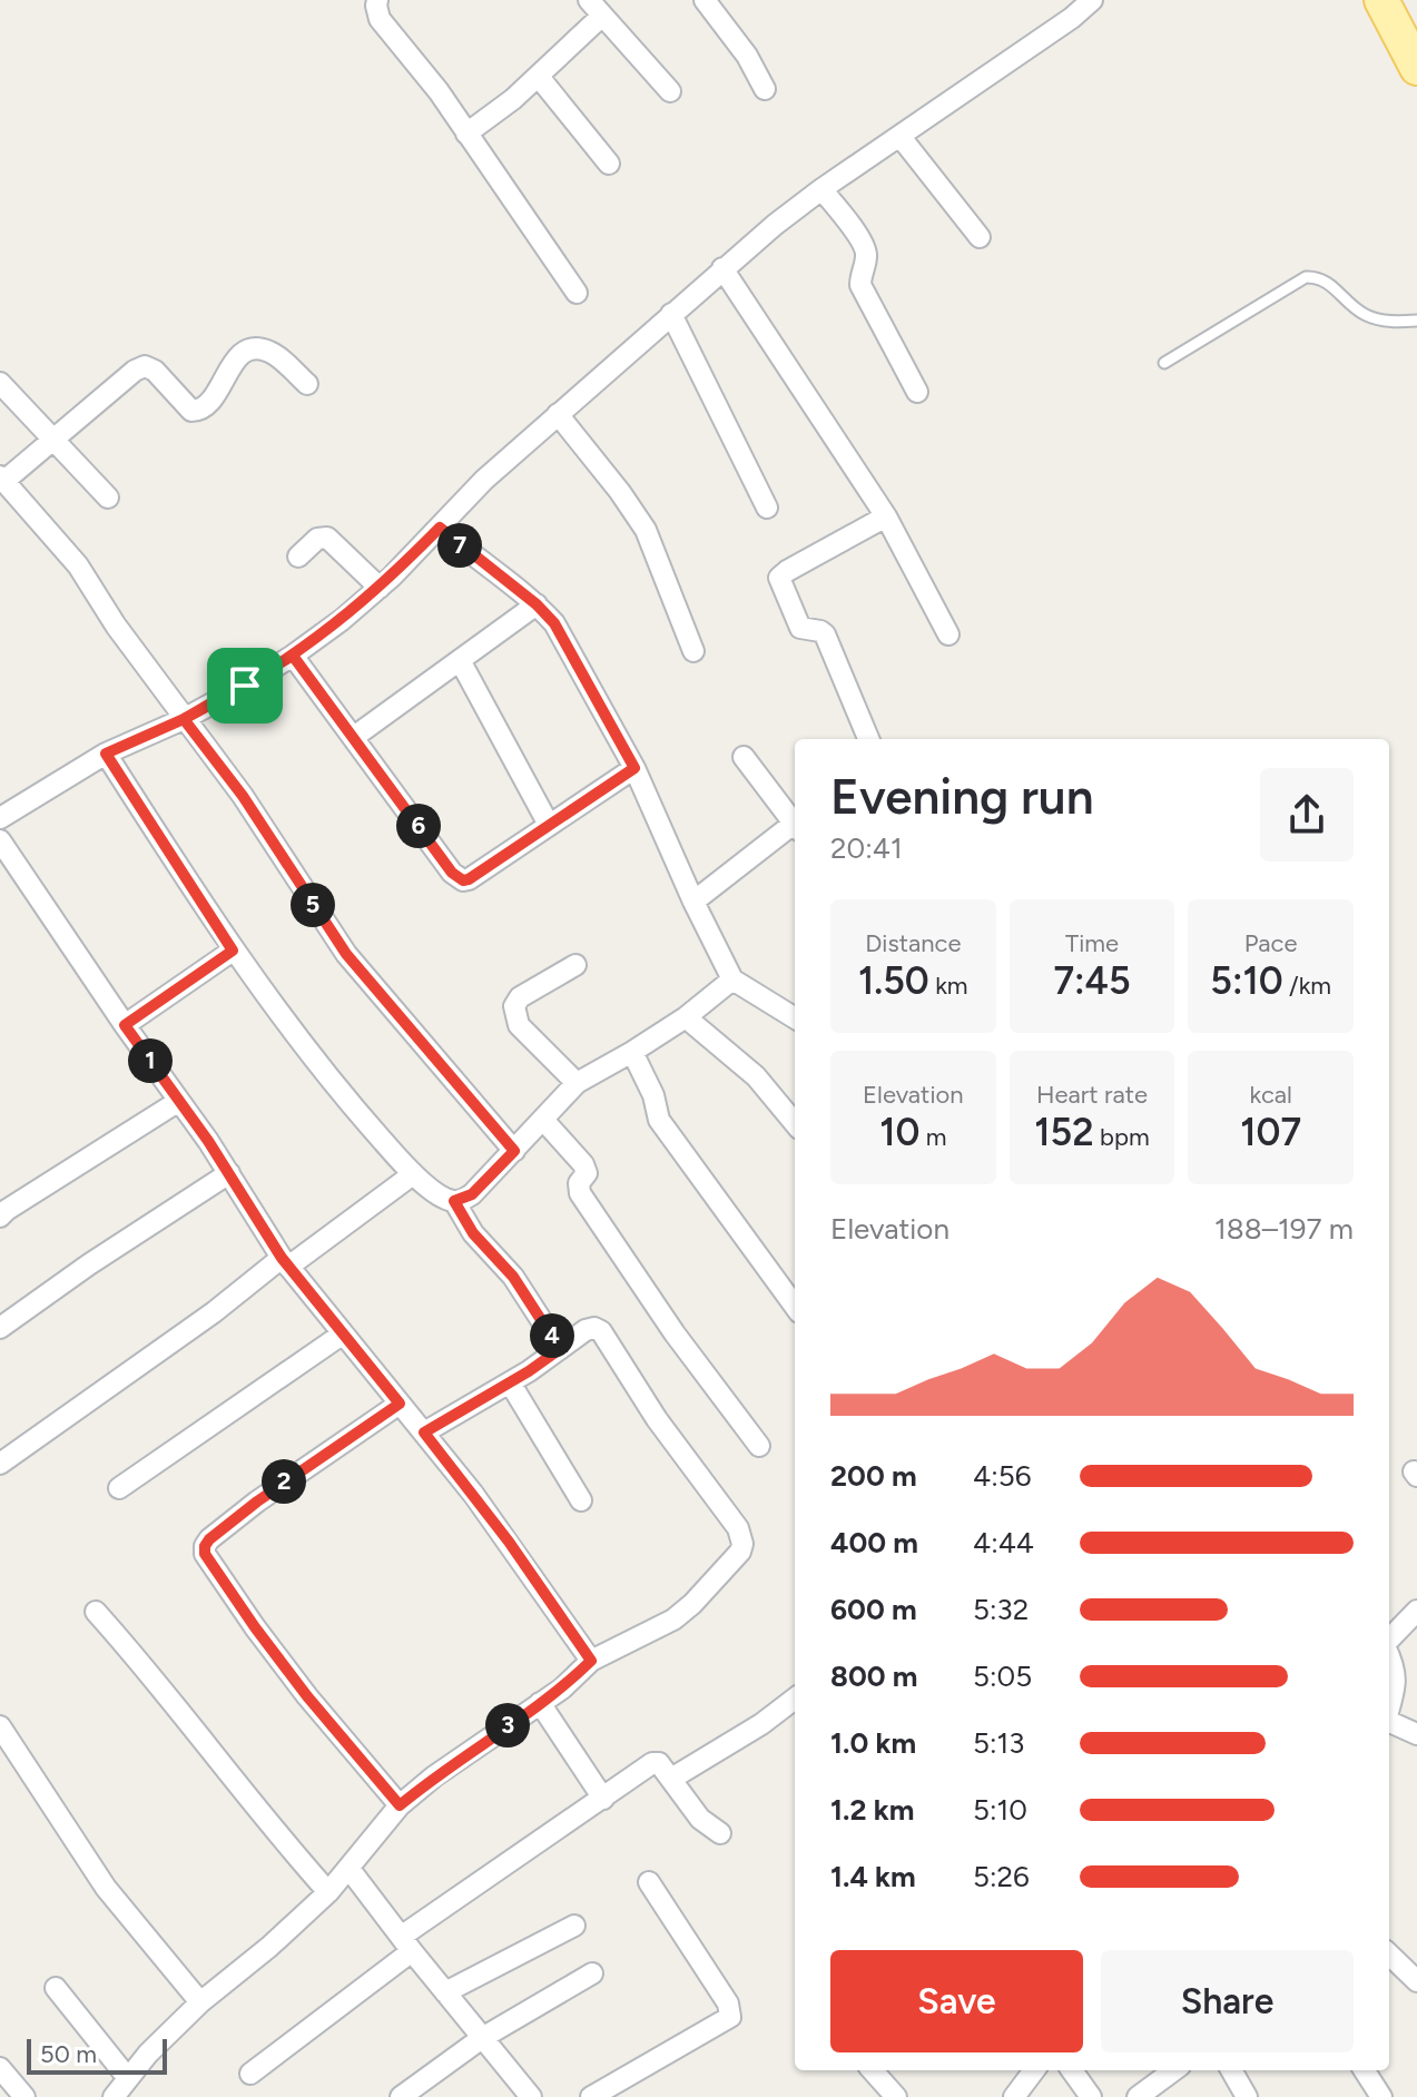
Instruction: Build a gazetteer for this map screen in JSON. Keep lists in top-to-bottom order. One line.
{"scale_bar":"50 m","page":{"pins":["7","6","5","1","4","2","3"],"heading":["Evening run","20:41"],"stats":[["Distance","1.50 km"],["Time","7:45"],["Pace","5:10 /km"],["Elevation","10 m"],["Heart rate","152 bpm"],["kcal","107"]],"chart":["Elevation","188–197 m"],"list":[{"name":"200 m","note":"4:56"},{"name":"400 m","note":"4:44"},{"name":"600 m","note":"5:32"},{"name":"800 m","note":"5:05"},{"name":"1.0 km","note":"5:13"},{"name":"1.2 km","note":"5:10"},{"name":"1.4 km","note":"5:26"}],"buttons":["Save","Share"],"scale":"50 m"}}
